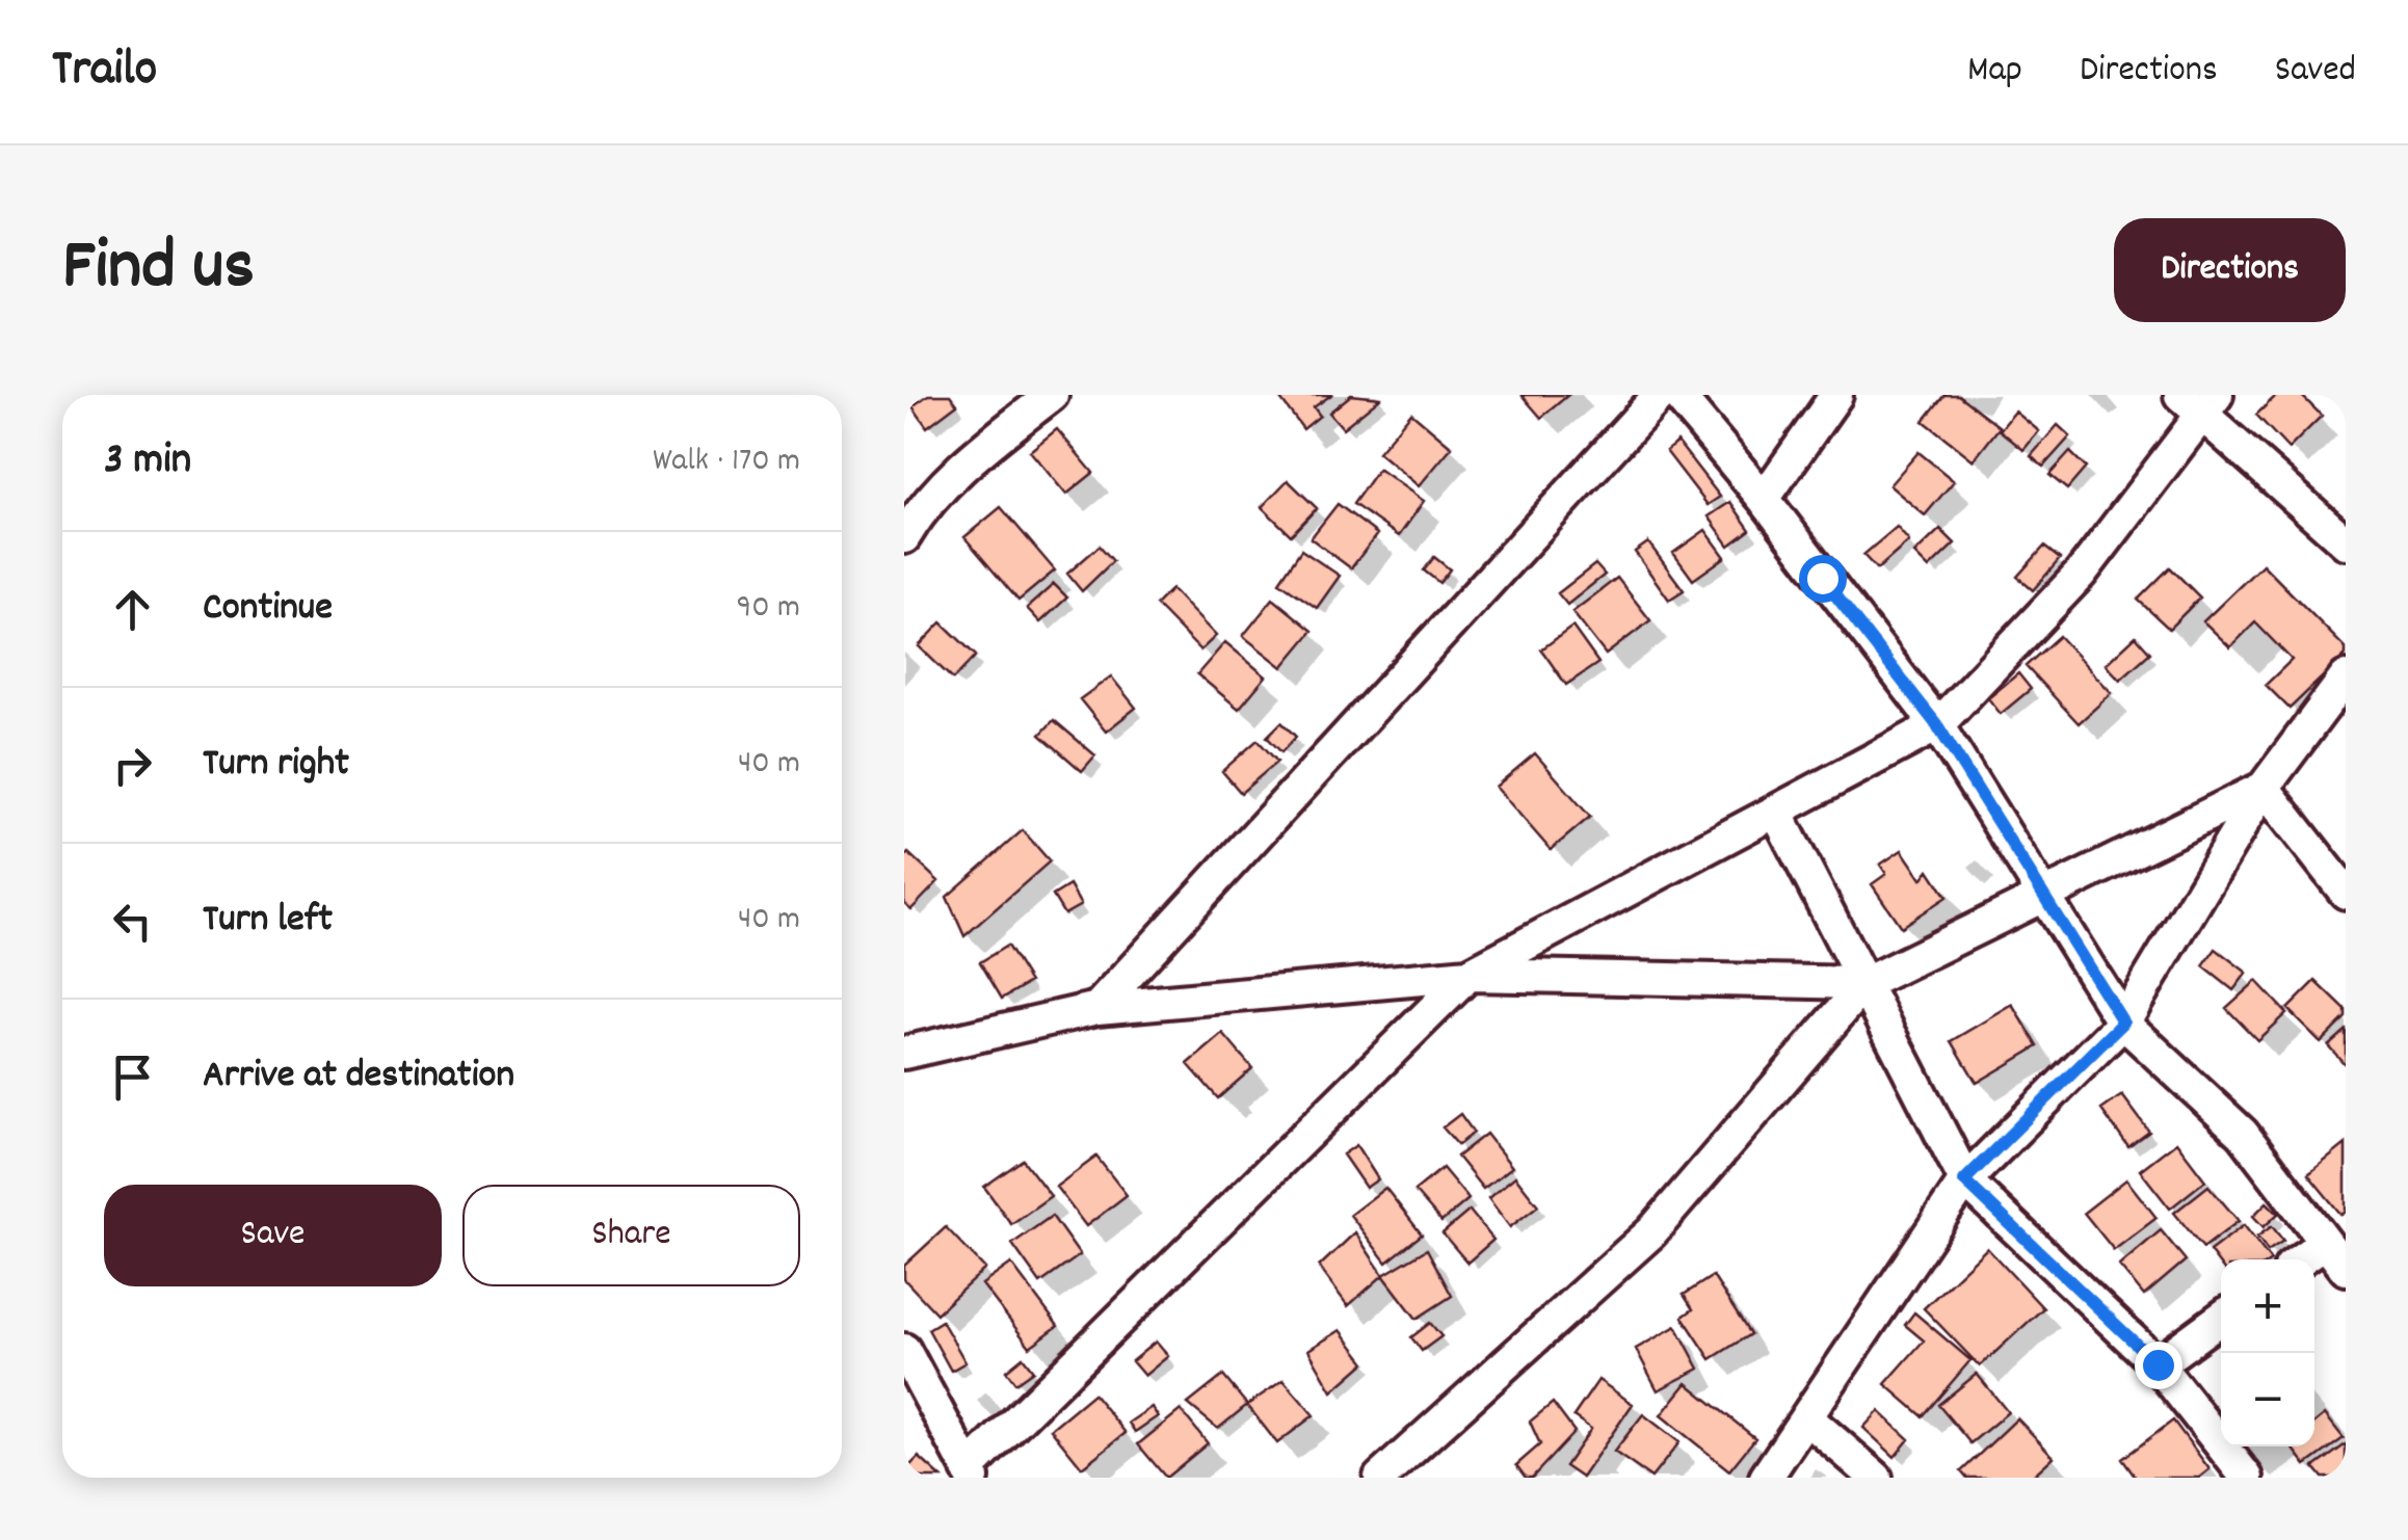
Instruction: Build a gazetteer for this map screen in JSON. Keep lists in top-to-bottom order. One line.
{"page":{"header":"Trailo","nav":["Map","Directions","Saved"],"title":"Find us","buttons":["Directions",["Save","Share"]],"heading":["3 min","Walk · 170 m"],"list":[["Continue","90 m"],["Turn right","40 m"],["Turn left","40 m"],"Arrive at destination"],"map_buttons":["+","−"]}}
